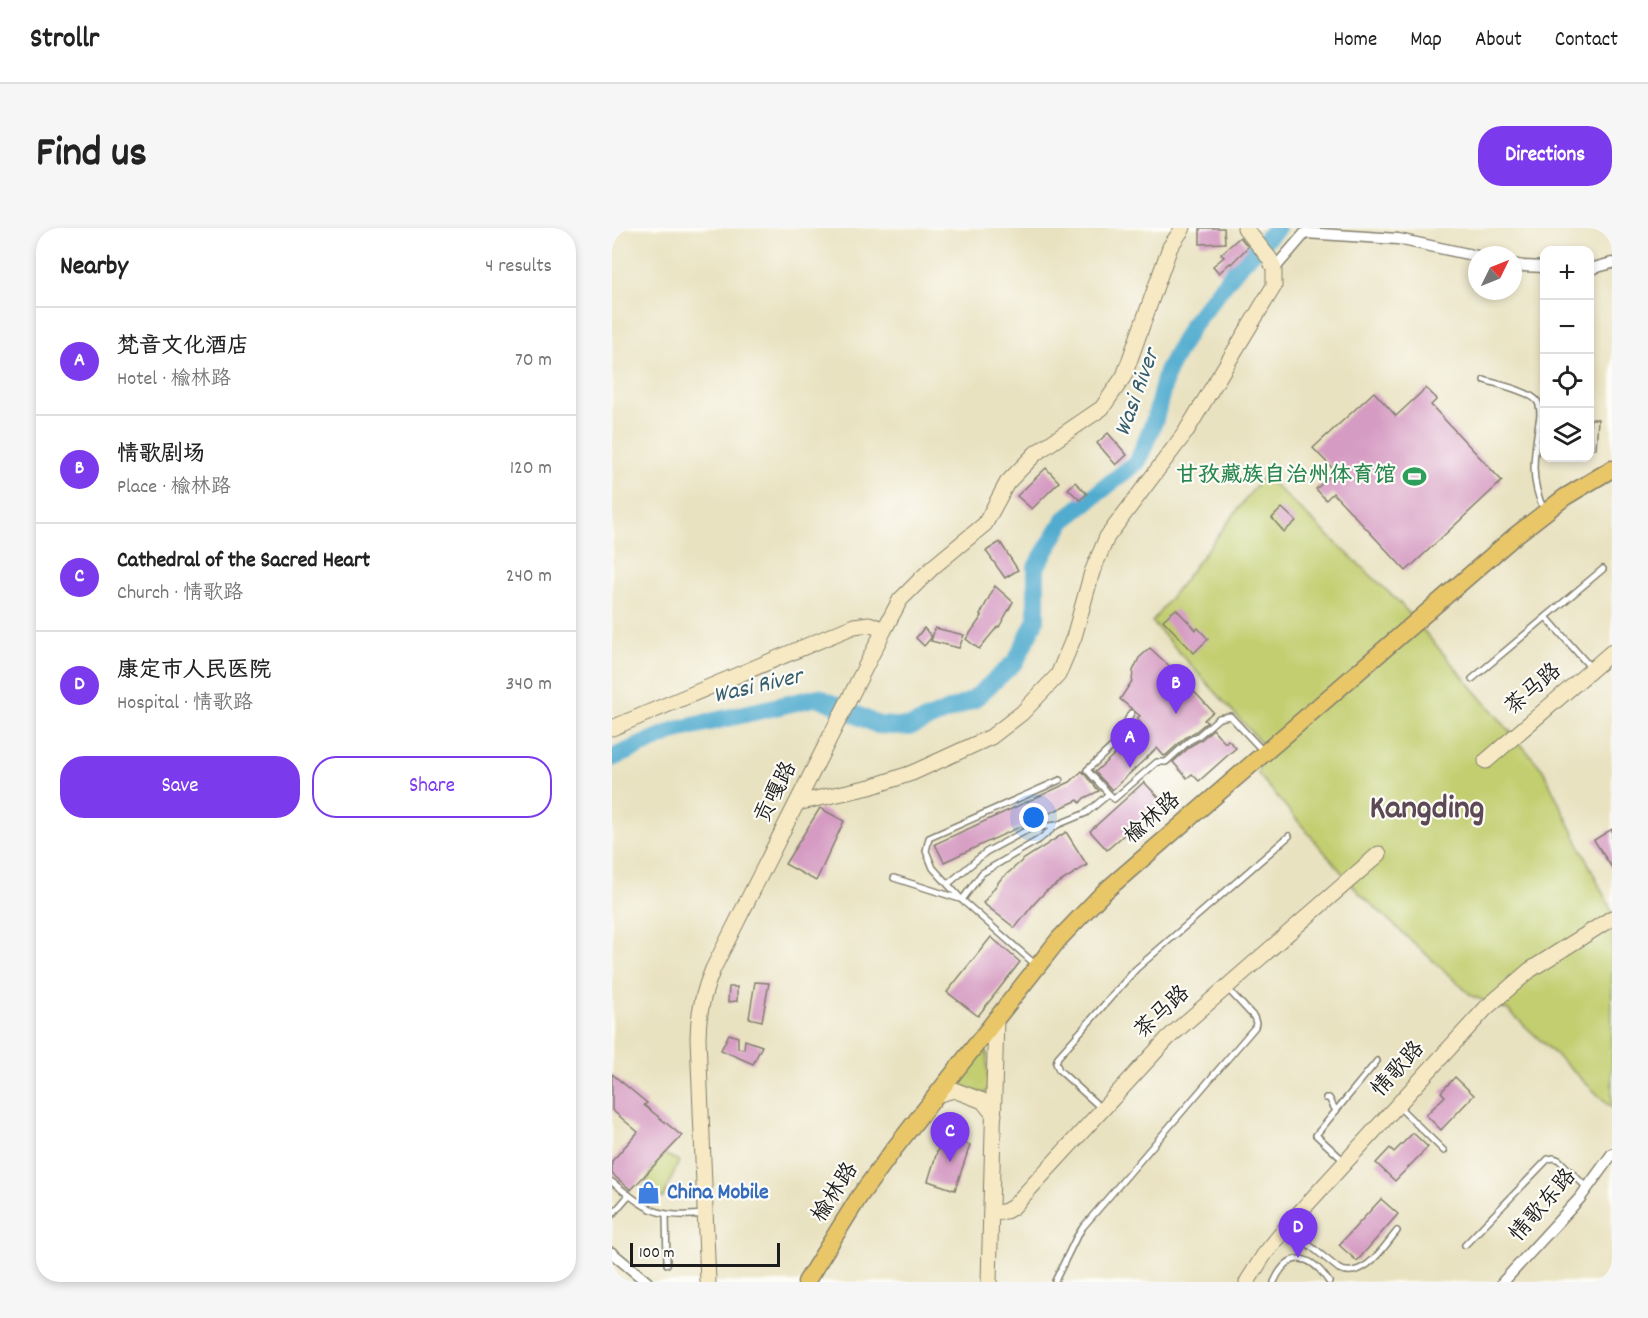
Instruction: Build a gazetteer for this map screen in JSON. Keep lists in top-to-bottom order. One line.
{"streets":{"main road":["榆林路"],"street":["茶马路","贡嘎路","情歌路","情歌东路"]},"districts":["Kangding"],"water":["Wasi River"],"places":{"sports":["甘孜藏族自治州体育馆"],"shop":["China Mobile"]},"scale_bar":"100 m","north":"top right","page":{"header":"Strollr","nav":["Home","Map","About","Contact"],"title":"Find us","buttons":["Directions",["Save","Share"]],"heading":["Nearby","4 results"],"map_buttons":["+","−"],"list":[{"mark":"A","name":"梵音文化酒店","note":"Hotel · 榆林路","value":"70 m"},{"mark":"B","name":"情歌剧场","note":"Place · 榆林路","value":"120 m"},{"mark":"C","name":"Cathedral of the Sacred Heart","note":"Church · 情歌路","value":"240 m"},{"mark":"D","name":"康定市人民医院","note":"Hospital · 情歌路","value":"340 m"}],"pins":["B","A","C","D"],"scale":"100 m"}}
